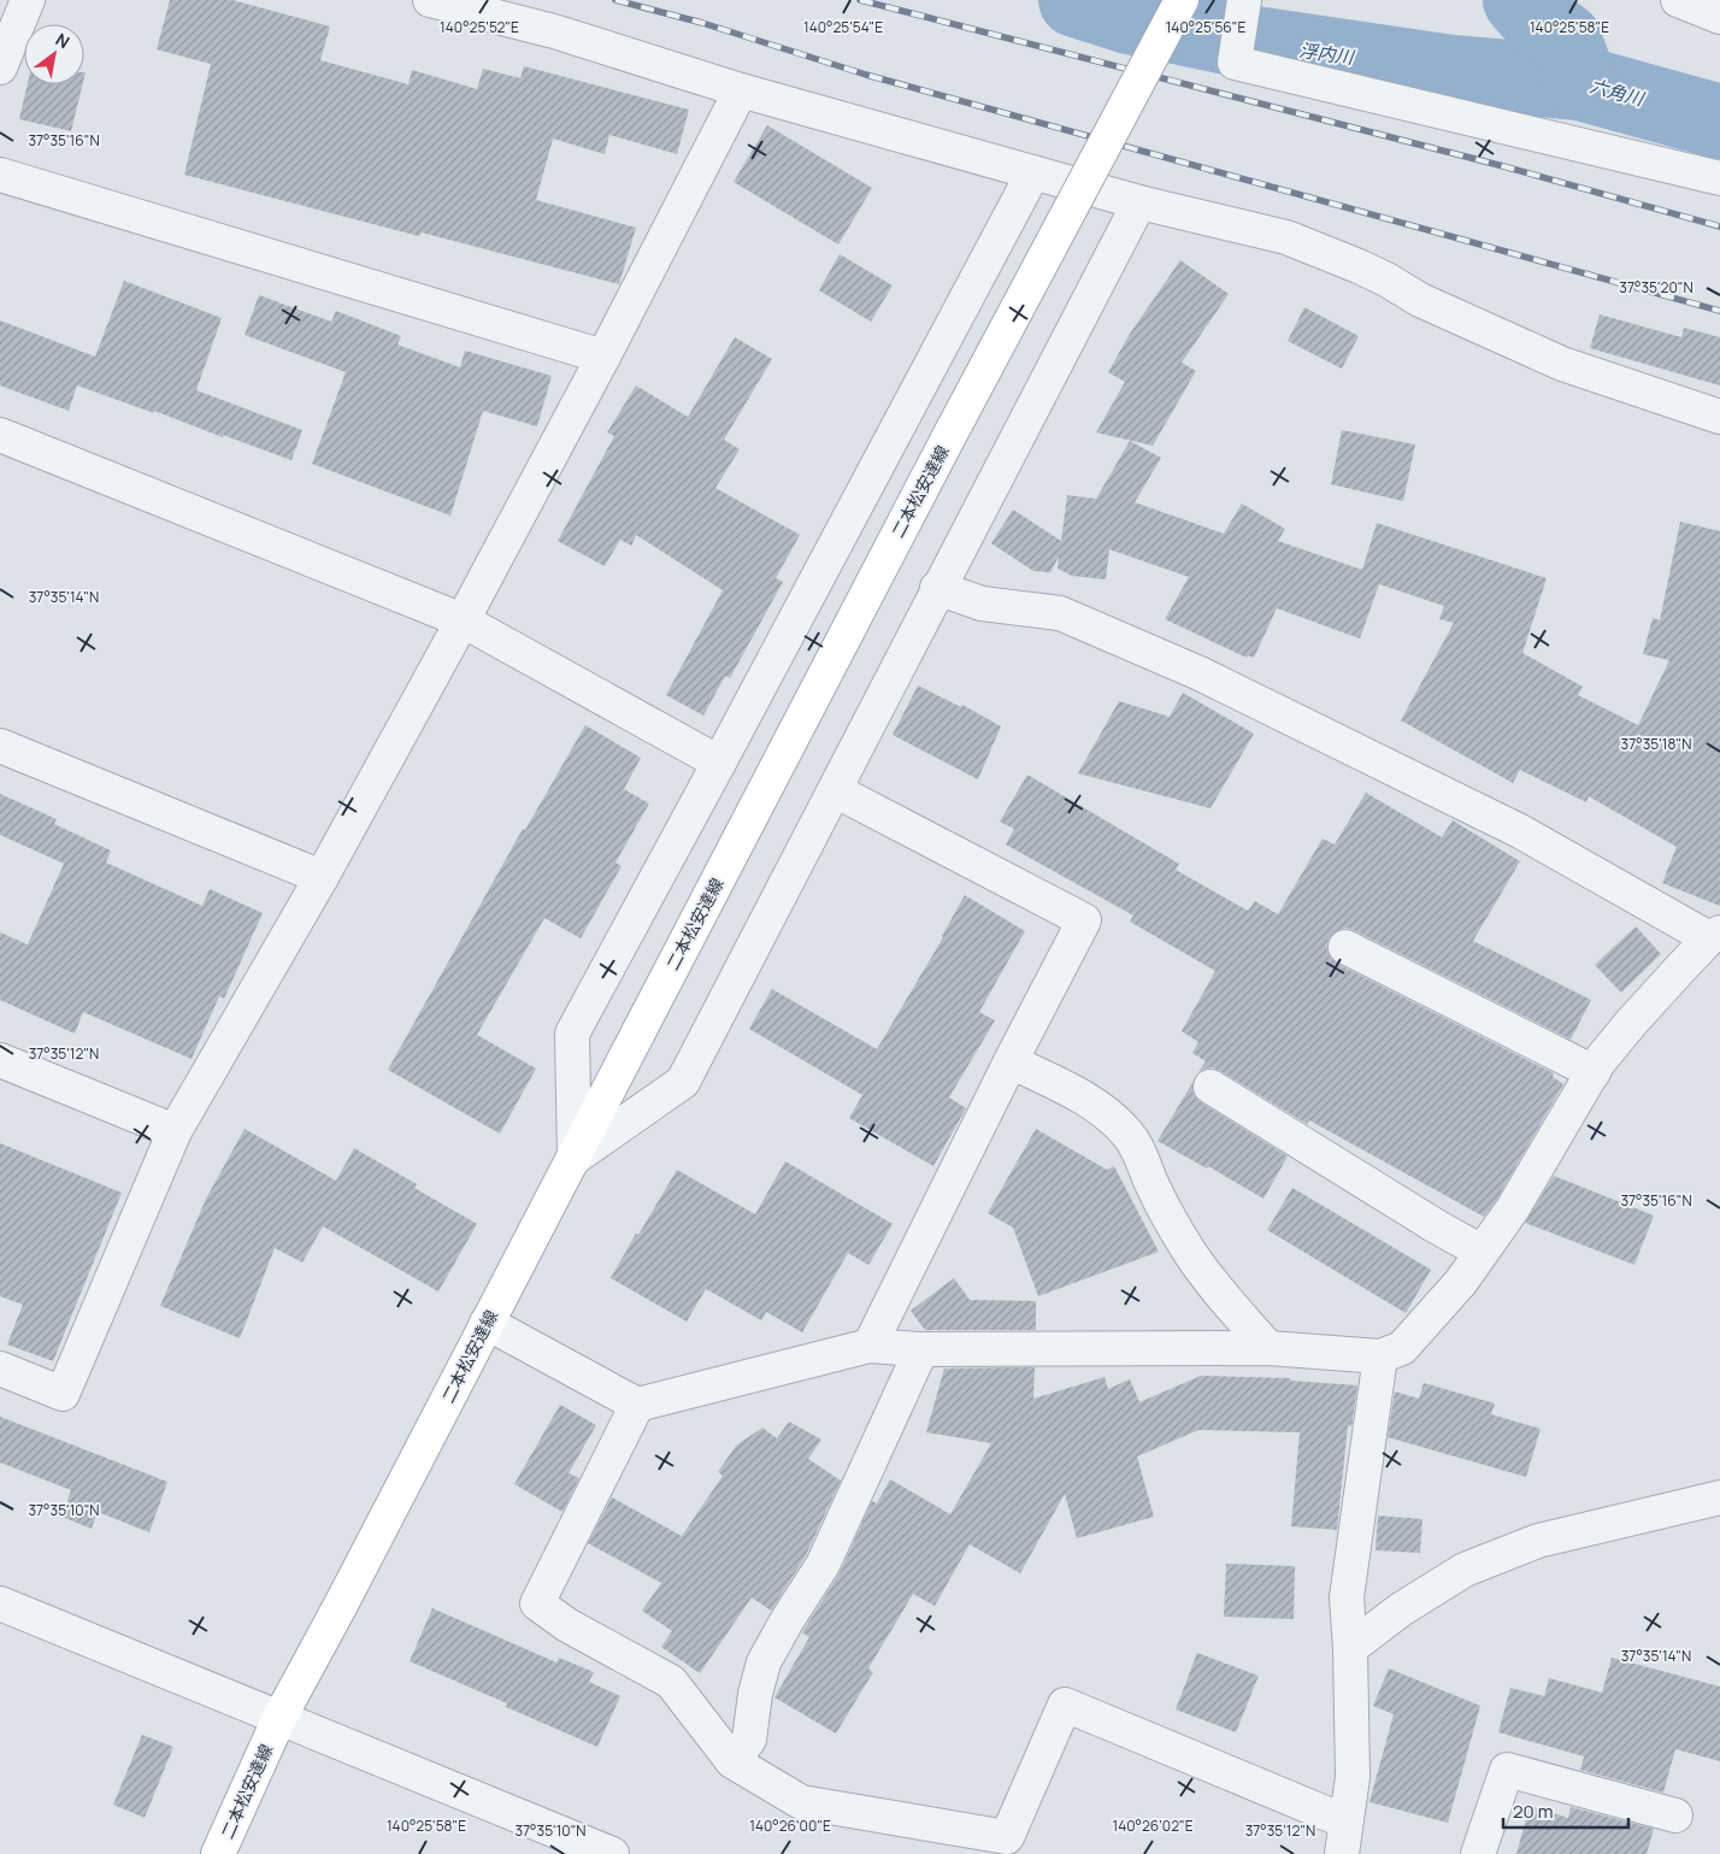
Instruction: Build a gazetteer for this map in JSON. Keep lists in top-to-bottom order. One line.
{"streets":{"main road":["二本松安達線"]},"water":["浮内川","六角川"],"scale_bar":"20 m","north":"top right","coordinates":["140°25'58\"E","140°25'52\"E","140°25'54\"E","140°25'56\"E","37°35'16\"N","37°35'20\"N","37°35'14\"N","37°35'18\"N","37°35'12\"N","37°35'10\"N","140°26'00\"E","140°26'02\"E"]}
